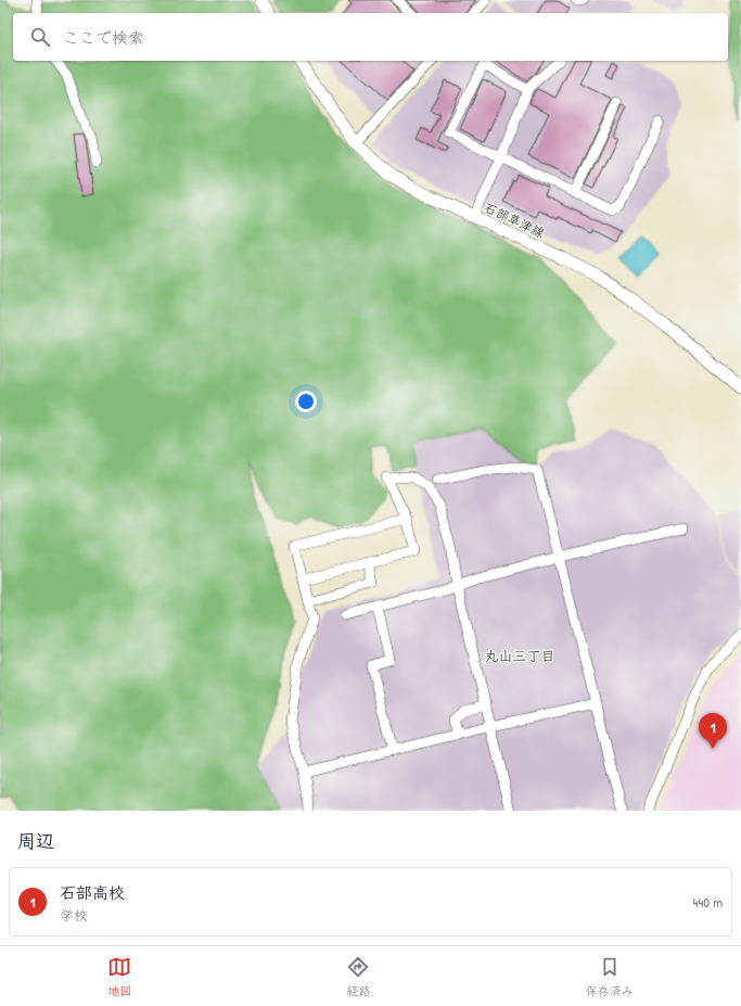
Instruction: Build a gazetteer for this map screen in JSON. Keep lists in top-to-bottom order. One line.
{"streets":{"main road":["石部草津線"]},"districts":["丸山三丁目"],"page":{"search":"ここで検索","pins":"1","heading":"周辺","list":[{"mark":"1","name":"石部高校","note":"学校","value":"440 m"}],"nav":["地図","経路","保存済み"]}}
